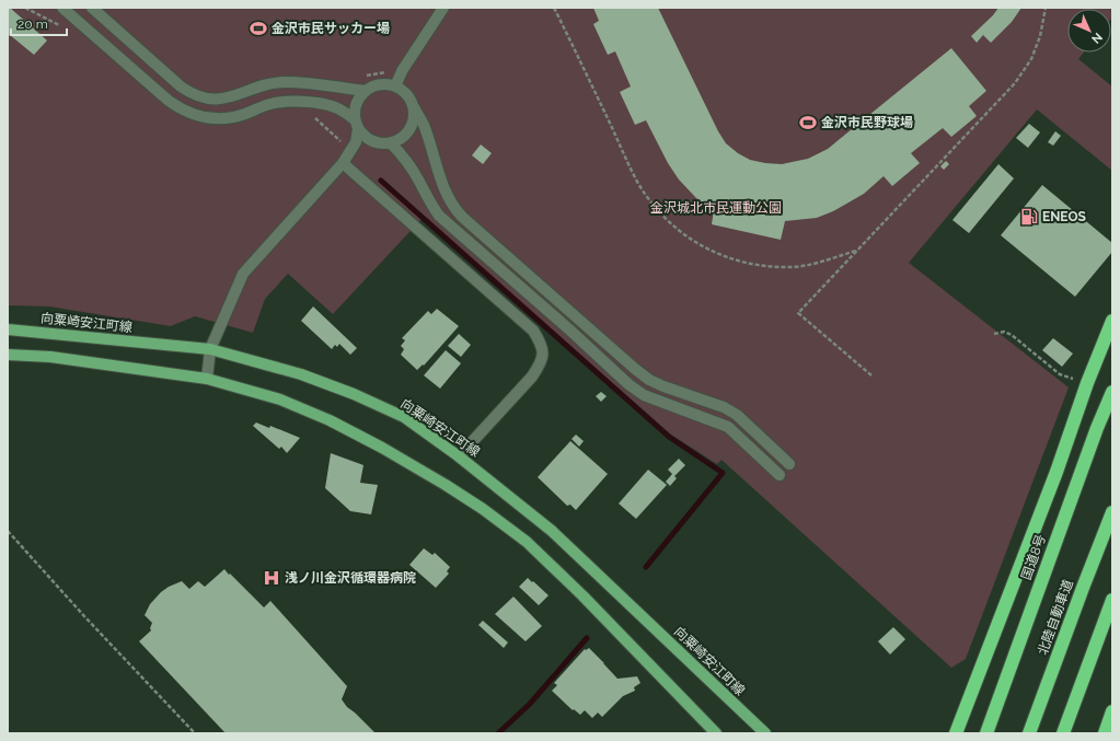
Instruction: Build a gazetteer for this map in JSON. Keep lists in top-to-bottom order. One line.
{"streets":{"highway":["国道8号","北陸自動車道"],"main road":["向粟崎安江町線"]},"parks":["金沢城北市民運動公園"],"places":{"sports":["金沢市民サッカー場","金沢市民野球場"],"fuel station":["ENEOS"],"hospital":["浅ノ川金沢循環器病院"]},"scale_bar":"20 m","north":"bottom right"}
